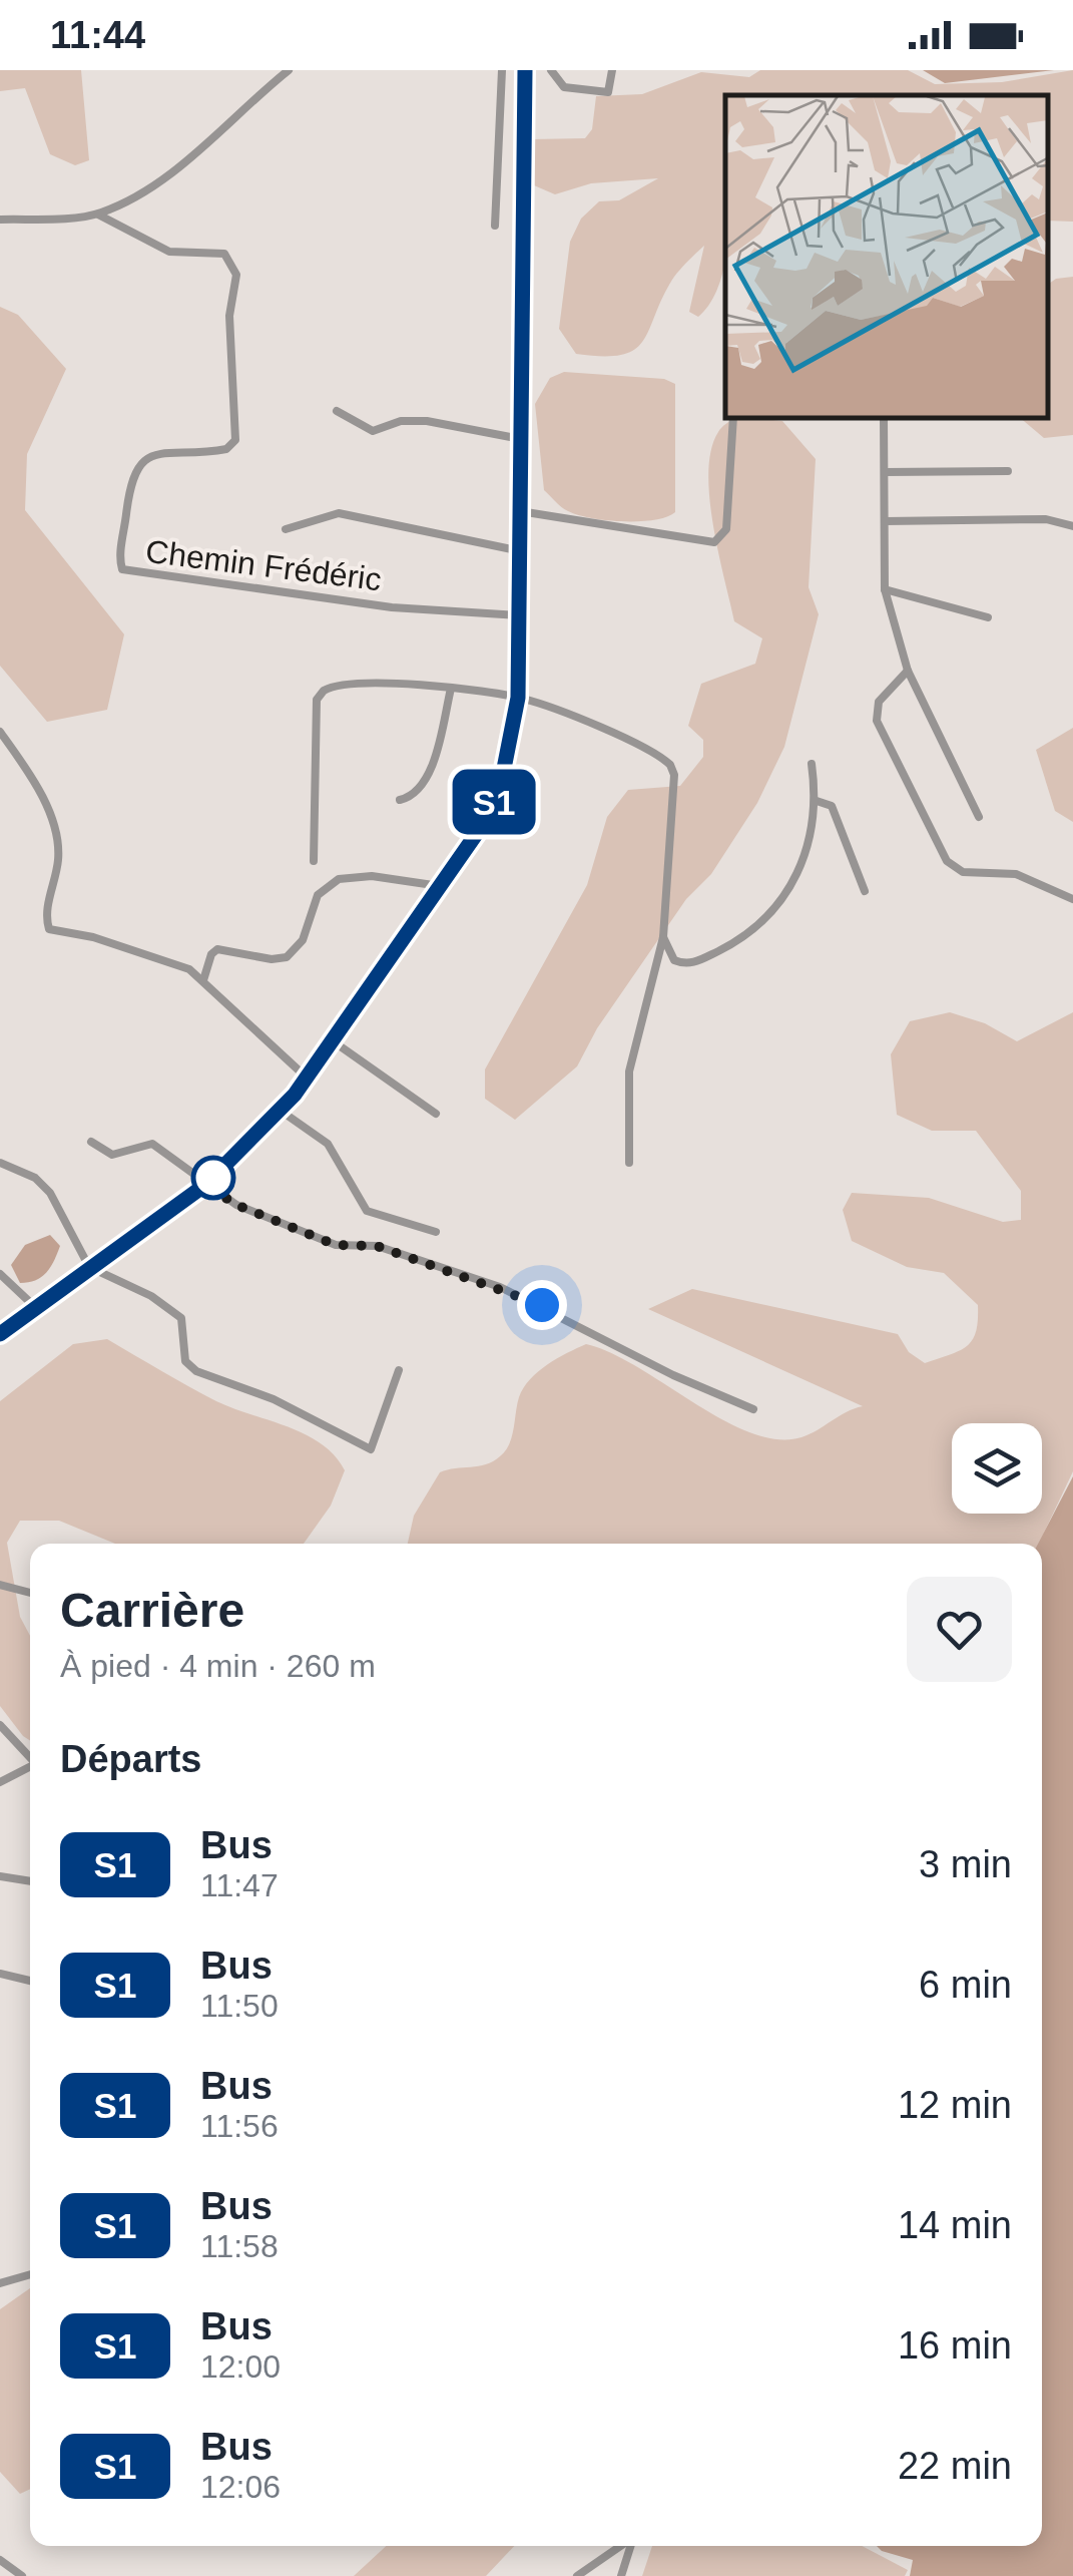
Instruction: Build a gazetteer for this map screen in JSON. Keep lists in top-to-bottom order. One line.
{"streets":{"street":["Chemin Frédéric"]},"lines":["bus line S1"],"page":{"status":"11:44","on_map":"S1","heading":[["Carrière","À pied · 4 min · 260 m"],"Départs"],"list":[{"mark":"S1","name":"Bus","note":"11:47","value":"3 min"},{"mark":"S1","name":"Bus","note":"11:50","value":"6 min"},{"mark":"S1","name":"Bus","note":"11:56","value":"12 min"},{"mark":"S1","name":"Bus","note":"11:58","value":"14 min"},{"mark":"S1","name":"Bus","note":"12:00","value":"16 min"},{"mark":"S1","name":"Bus","note":"12:06","value":"22 min"}]}}
